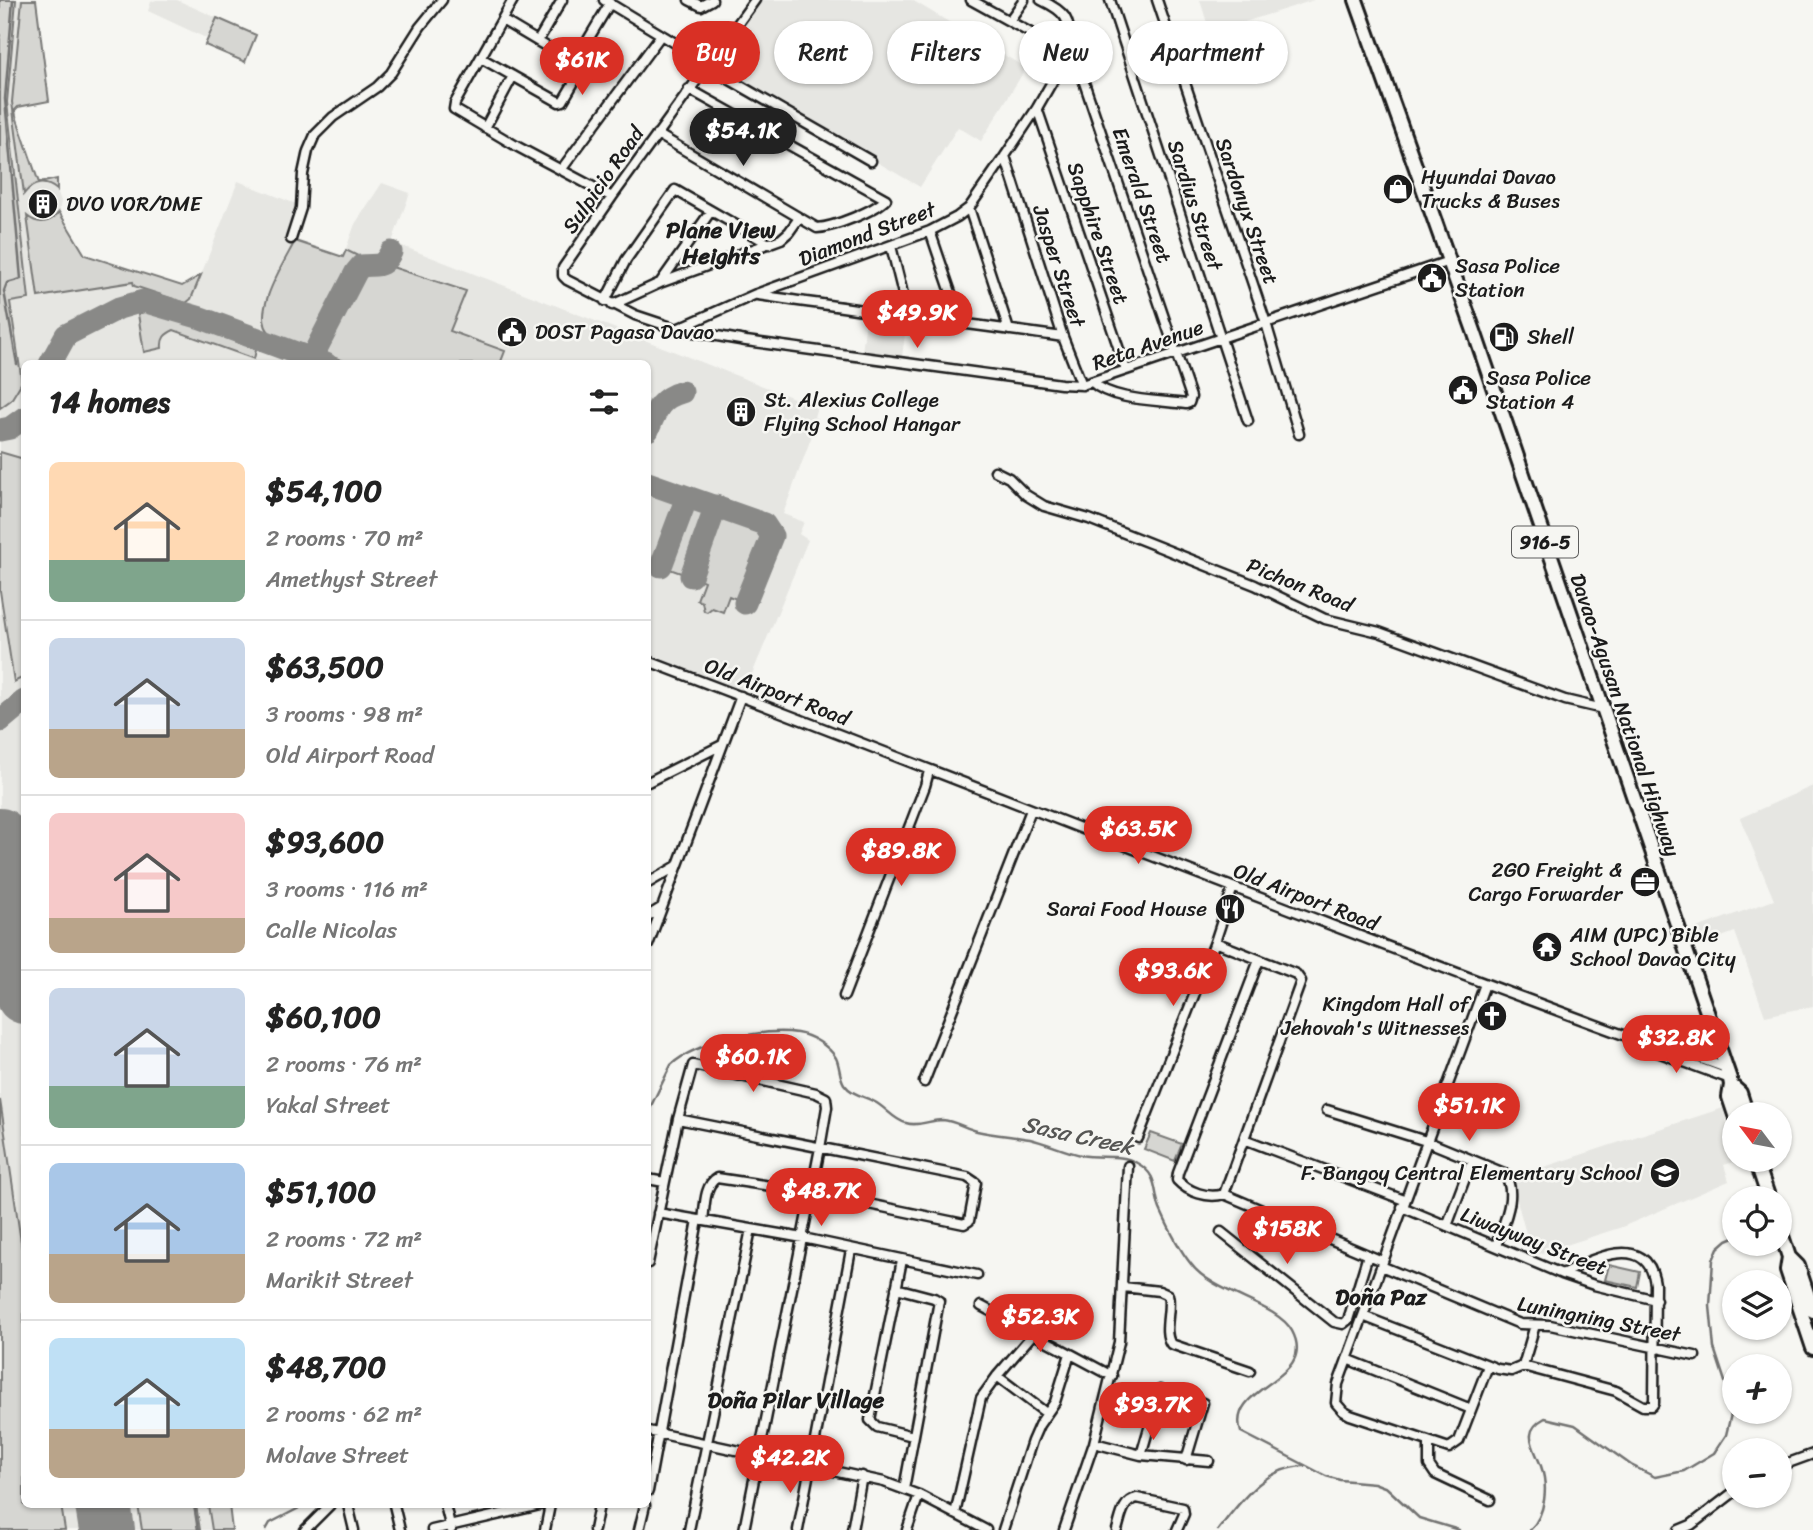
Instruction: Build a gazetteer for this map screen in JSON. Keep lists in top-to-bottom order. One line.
{"streets":{"main road":["916-5","Davao-Agusan National Highway"],"street":["Sulpicio Road","Emerald Street","Sardius Street","Sardonyx Street","Sapphire Street","Diamond Street","Jasper Street","Reta Avenue","Pichon Road","Old Airport Road","Liwayway Street","Luningning Street"]},"crossings":[["Sulpicio Road","Reta Avenue"],["Emerald Street","Reta Avenue"],["Sardius Street","Reta Avenue"],["Sardonyx Street","Reta Avenue"],["Sapphire Street","Diamond Street"],["Sapphire Street","Reta Avenue"],["Diamond Street","Jasper Street"],["Diamond Street","Reta Avenue"],["Jasper Street","Reta Avenue"],["Reta Avenue","Davao-Agusan National Highway"],["Pichon Road","Davao-Agusan National Highway"],["Old Airport Road","Davao-Agusan National Highway"]],"districts":["Plane View Heights","Doña Paz","Doña Pilar Village"],"water":["Sasa Creek"],"places":{"shop":["Hyundai Davao Trucks & Buses"],"building":["DVO VOR/DME","St. Alexius College Flying School Hangar"],"public building":["Sasa Police Station","DOST Pagasa Davao","Sasa Police Station 4"],"fuel station":["Shell"],"office":["2GO Freight & Cargo Forwarder"],"restaurant":["Sarai Food House"],"temple":["AIM (UPC) Bible School Davao City"],"church":["Kingdom Hall of Jehovah's Witnesses"],"school or university":["F. Bangoy Central Elementary School"]},"north":"top left","page":{"chip":["Buy","Rent","Filters","New","Apartment"],"price":["$61K","$54.1K","$49.9K","$63.5K","$89.8K","$93.6K","$32.8K","$60.1K","$51.1K","$48.7K","$158K","$52.3K","$93.7K","$42.2K"],"heading":"14 homes","list":[{"name":"$54,100","note":"2 rooms · 70 m² · Amethyst Street"},{"name":"$63,500","note":"3 rooms · 98 m² · Old Airport Road"},{"name":"$93,600","note":"3 rooms · 116 m² · Calle Nicolas"},{"name":"$60,100","note":"2 rooms · 76 m² · Yakal Street"},{"name":"$51,100","note":"2 rooms · 72 m² · Marikit Street"},{"name":"$48,700","note":"2 rooms · 62 m² · Molave Street"}],"map_buttons":["+","−"]}}
